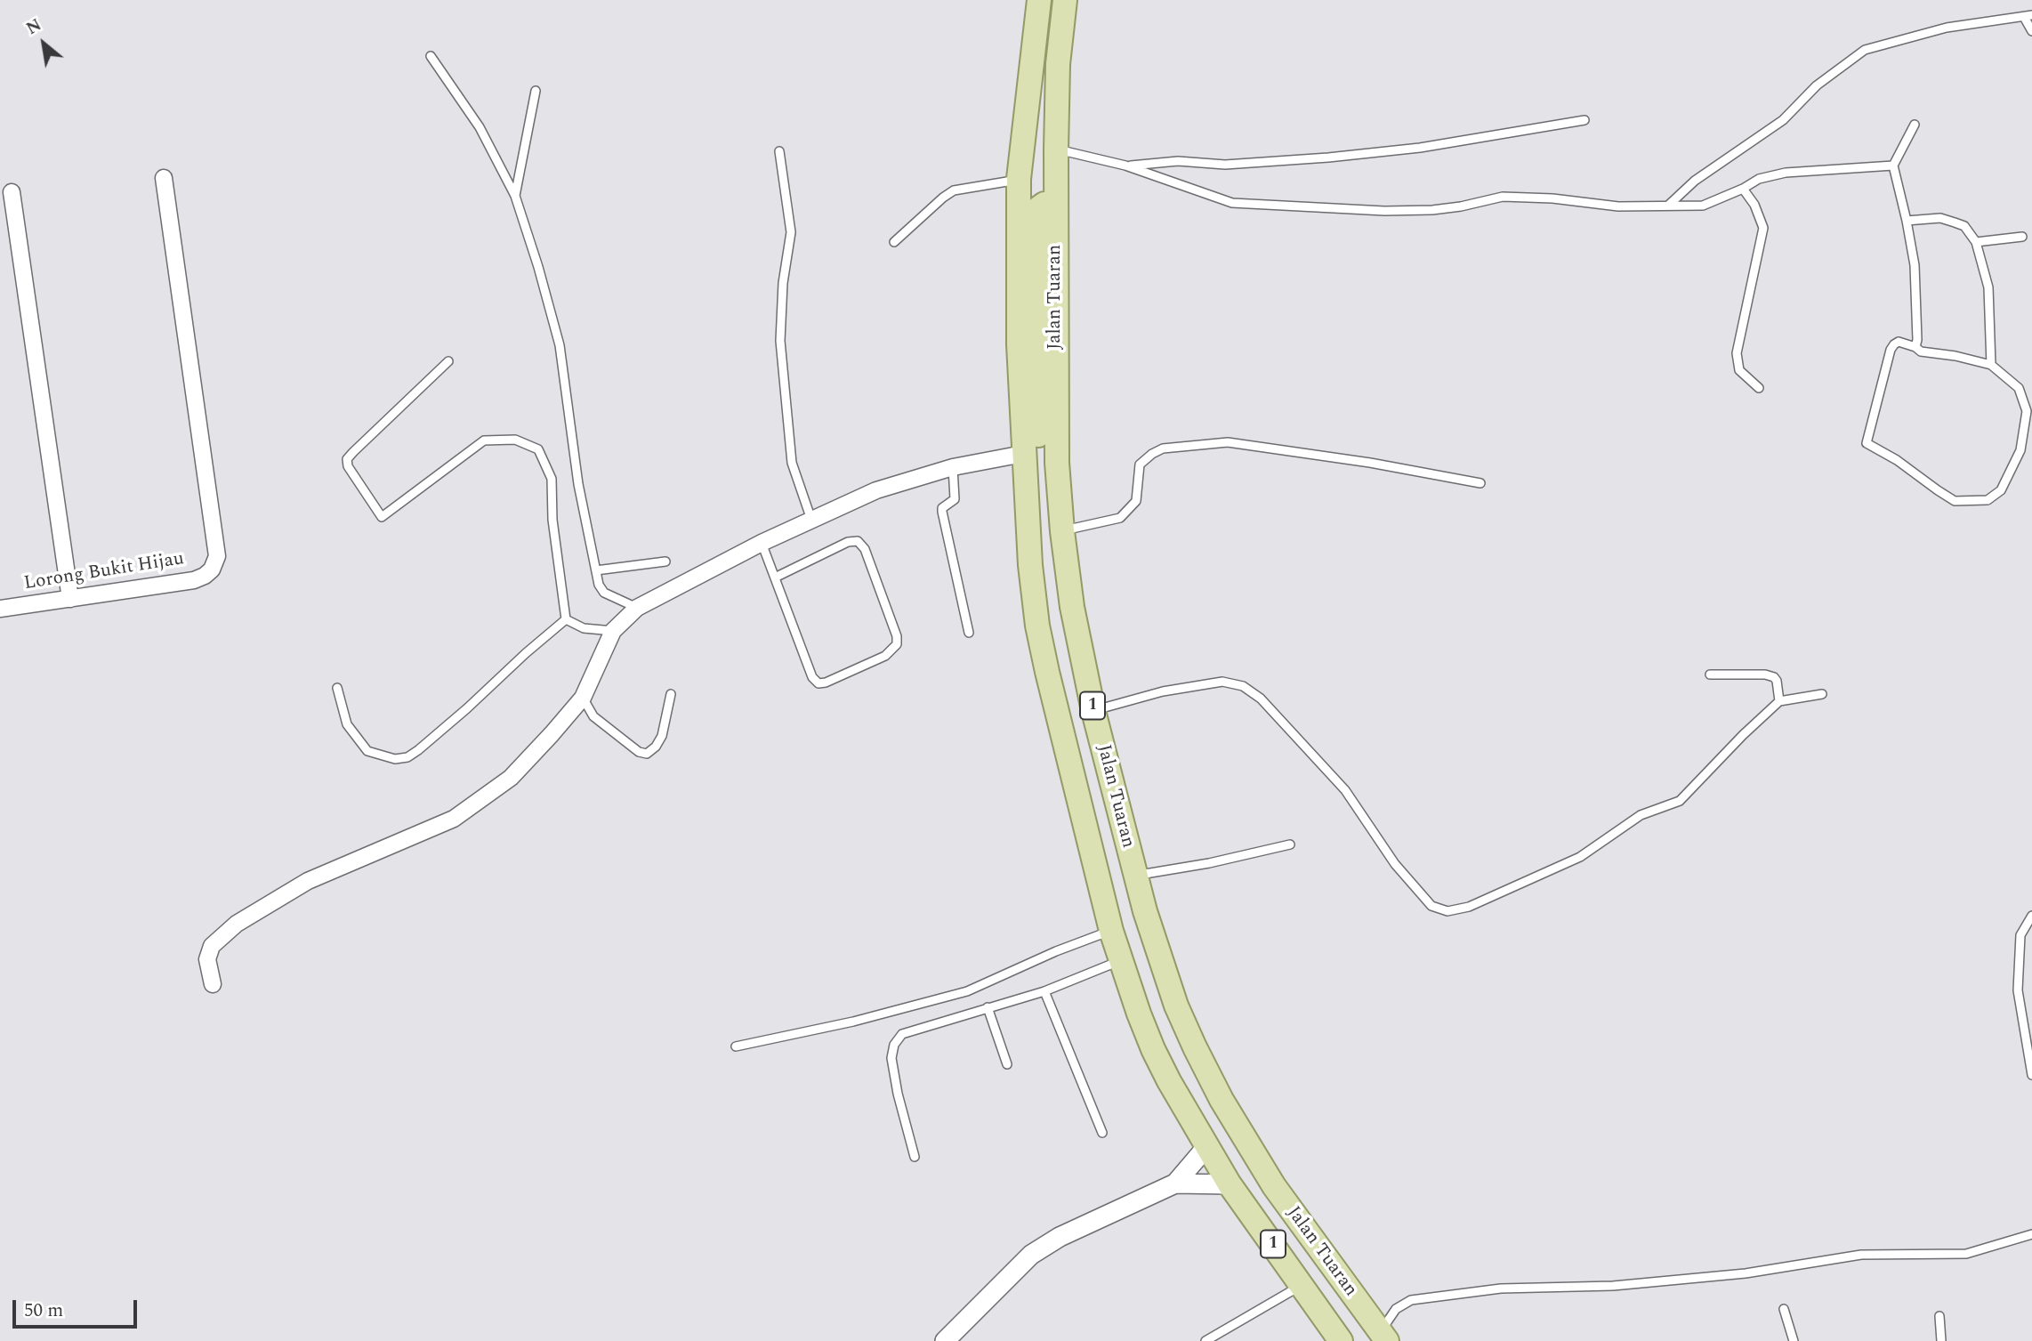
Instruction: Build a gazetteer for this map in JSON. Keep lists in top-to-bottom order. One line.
{"streets":{"main road":["Jalan Tuaran","1"],"street":["Lorong Bukit Hijau"]},"scale_bar":"50 m","north":"top left"}
